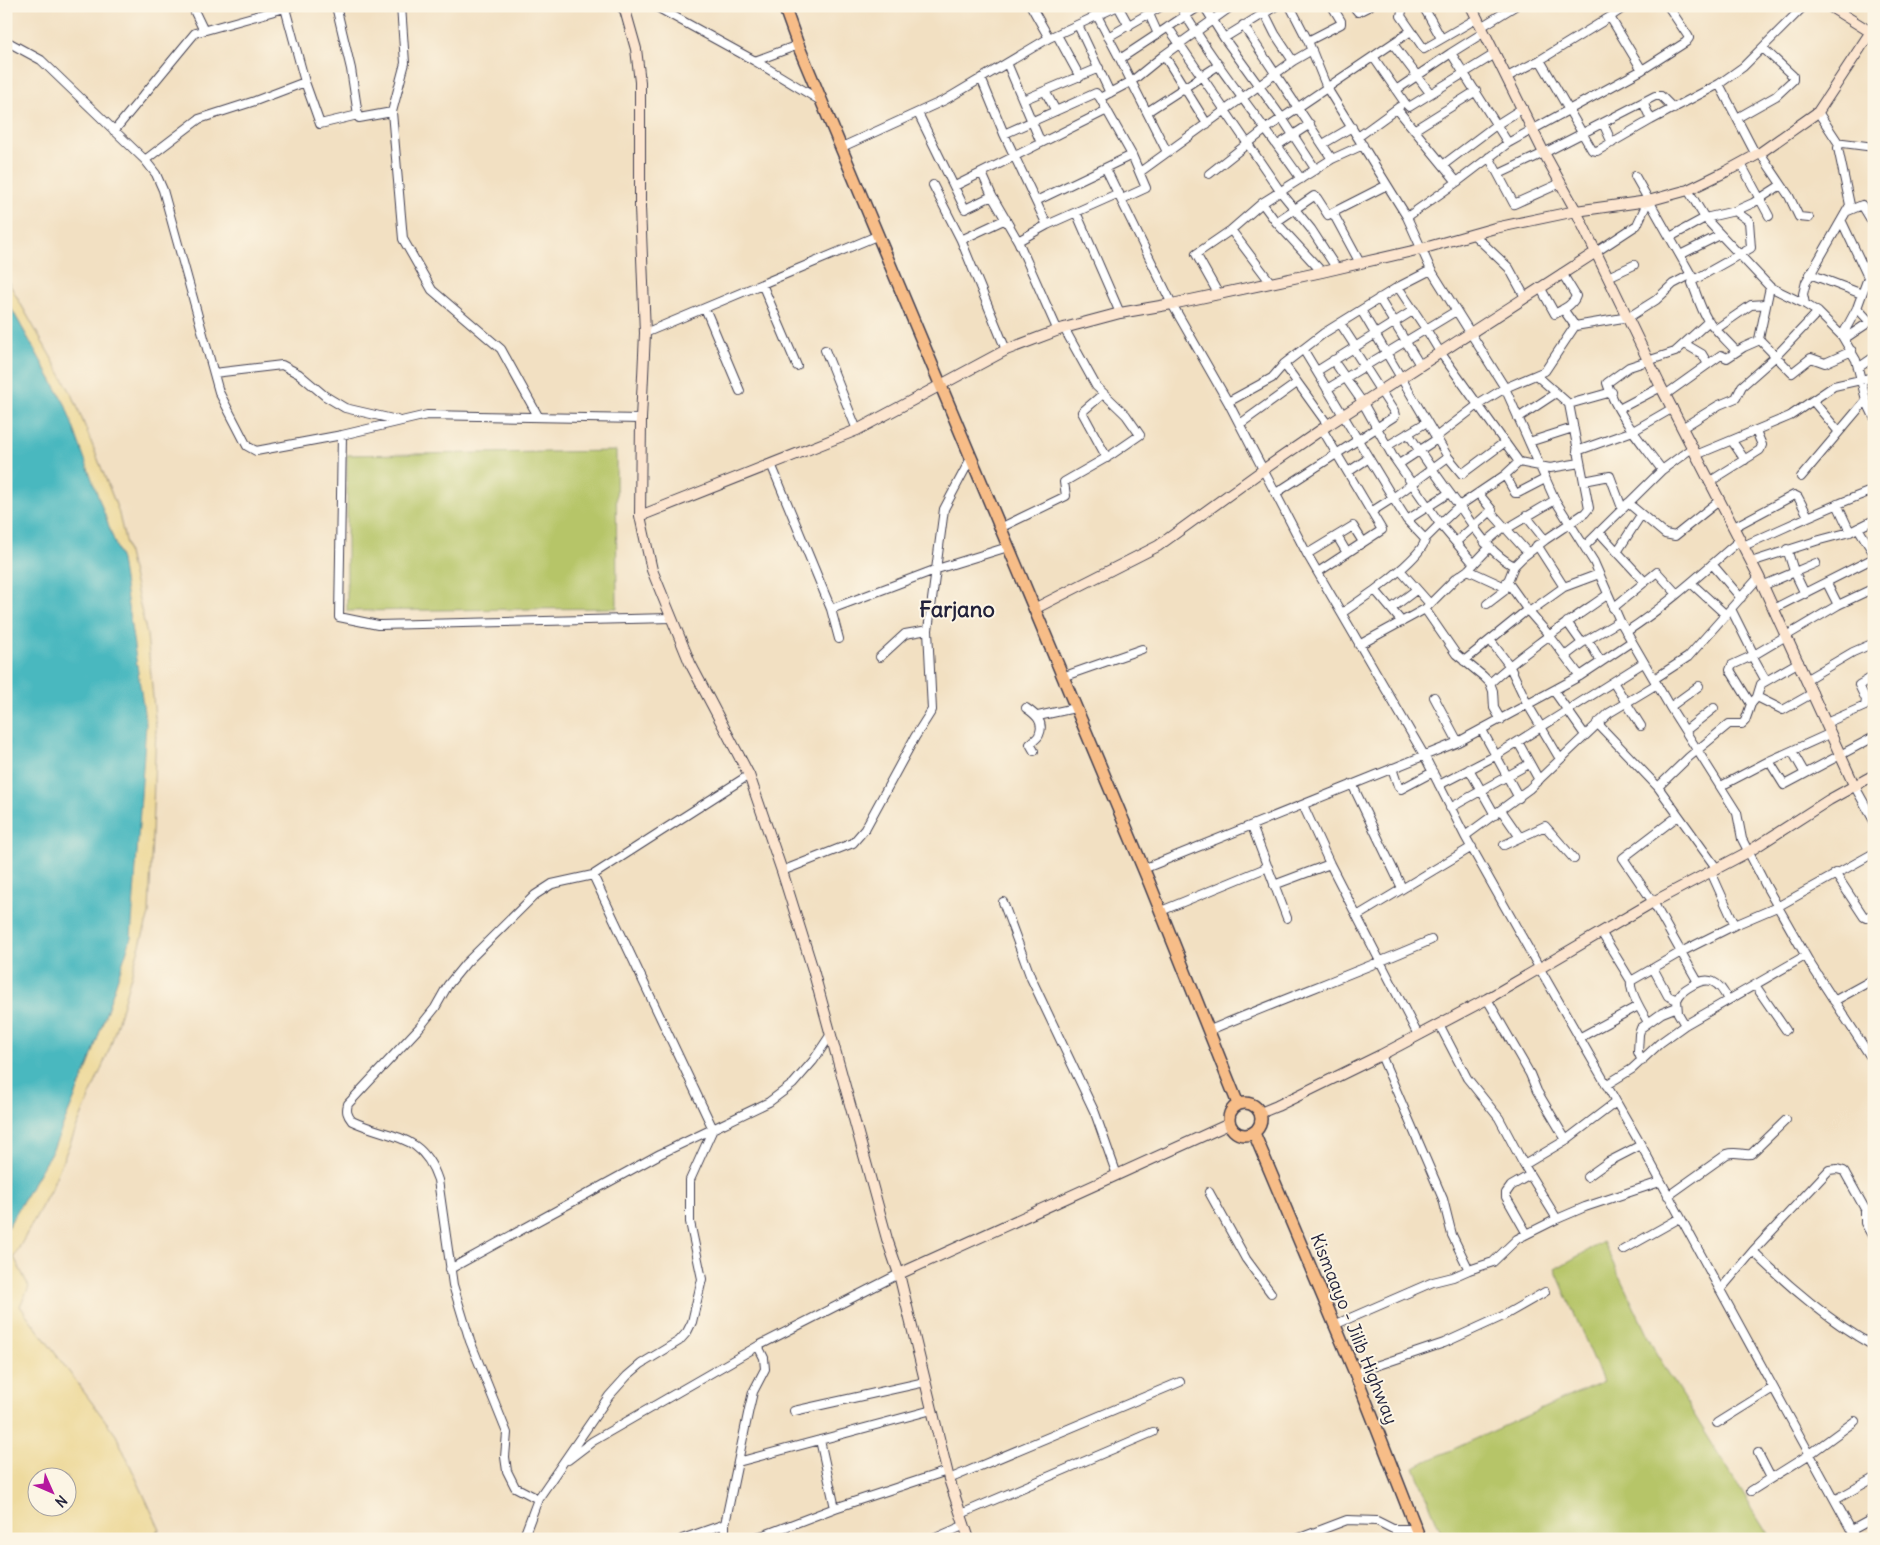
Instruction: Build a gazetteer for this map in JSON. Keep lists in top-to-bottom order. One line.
{"streets":{"main road":["Kismaayo - Jilib Highway"]},"districts":["Farjano"],"north":"bottom right"}
